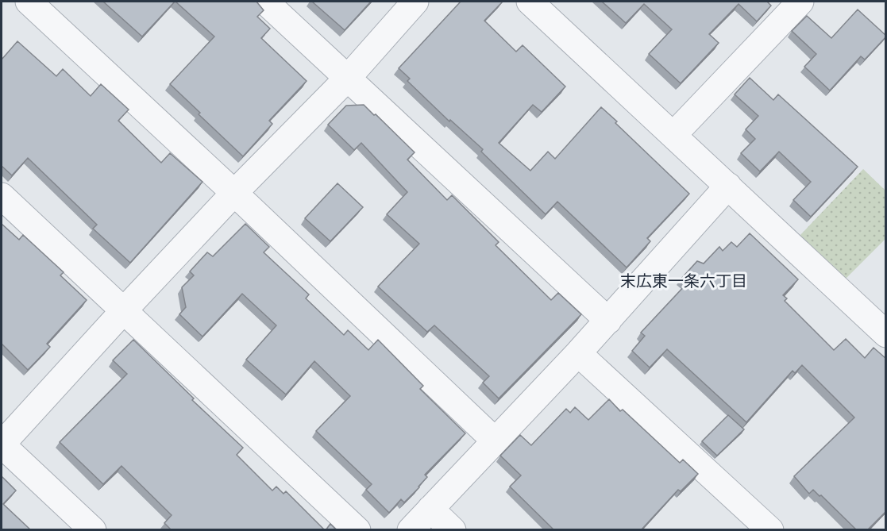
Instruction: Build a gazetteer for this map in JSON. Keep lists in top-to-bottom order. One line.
{"districts":["末広東一条六丁目"]}
